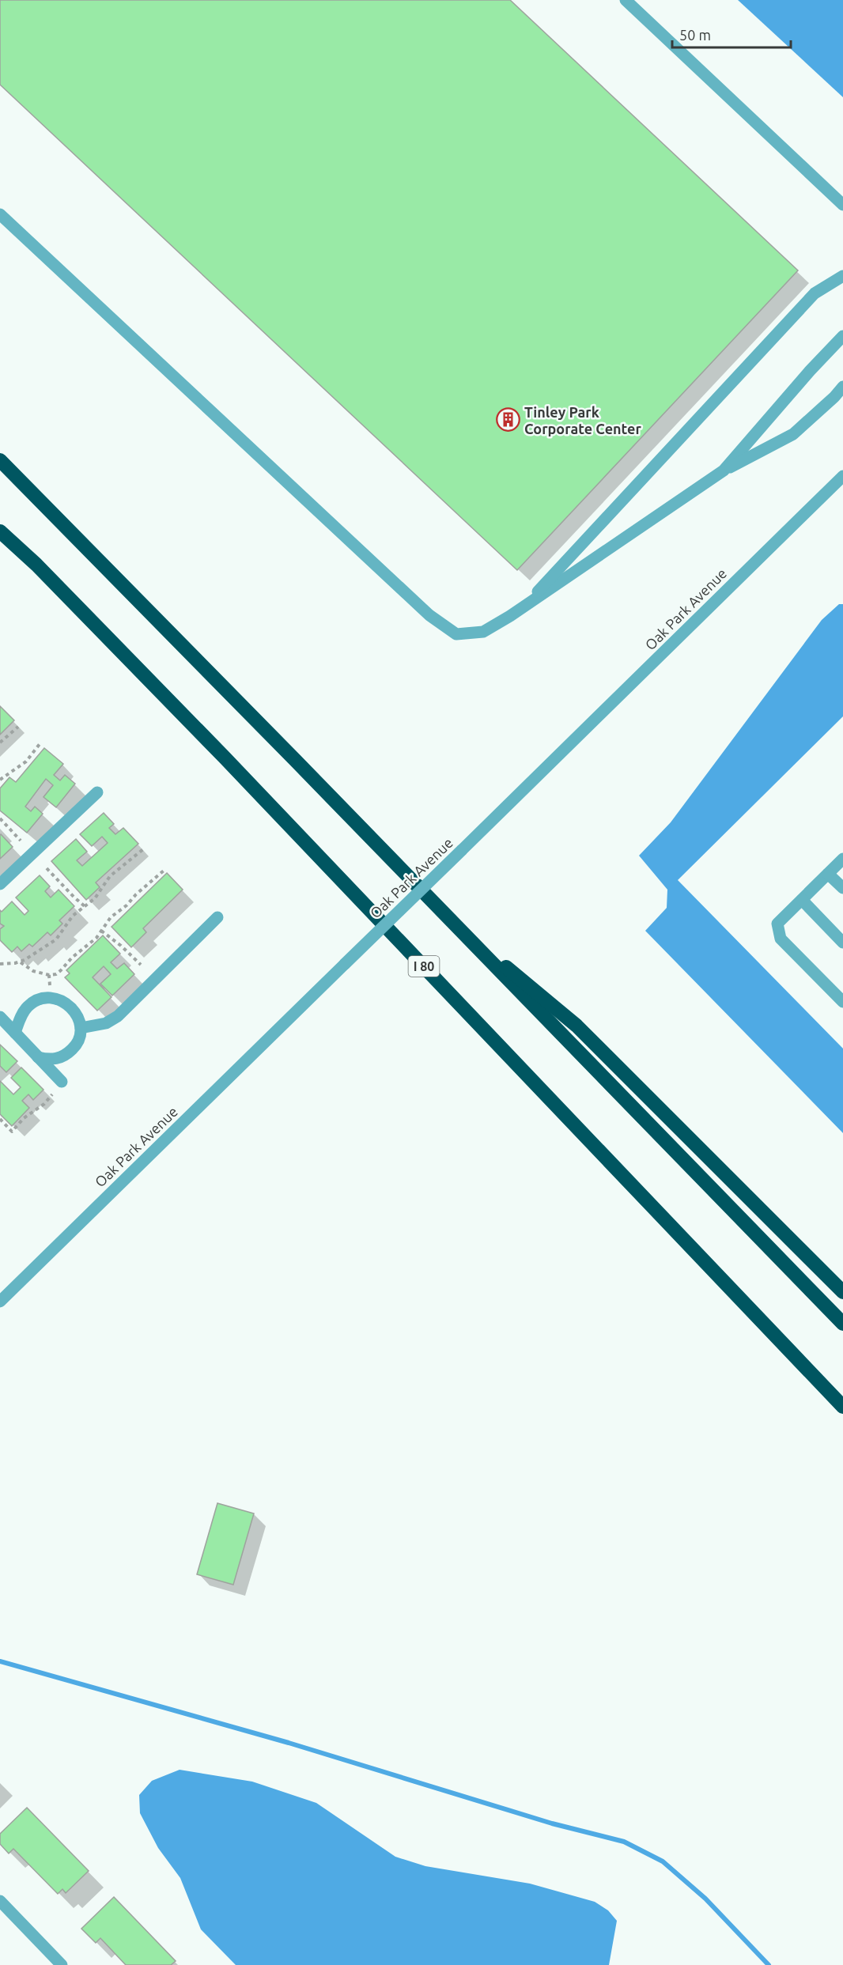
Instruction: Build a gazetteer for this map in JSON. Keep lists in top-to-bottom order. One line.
{"streets":{"highway":["I 80"],"street":["Oak Park Avenue"]},"places":{"building":["Tinley Park Corporate Center"]},"scale_bar":"50 m"}
